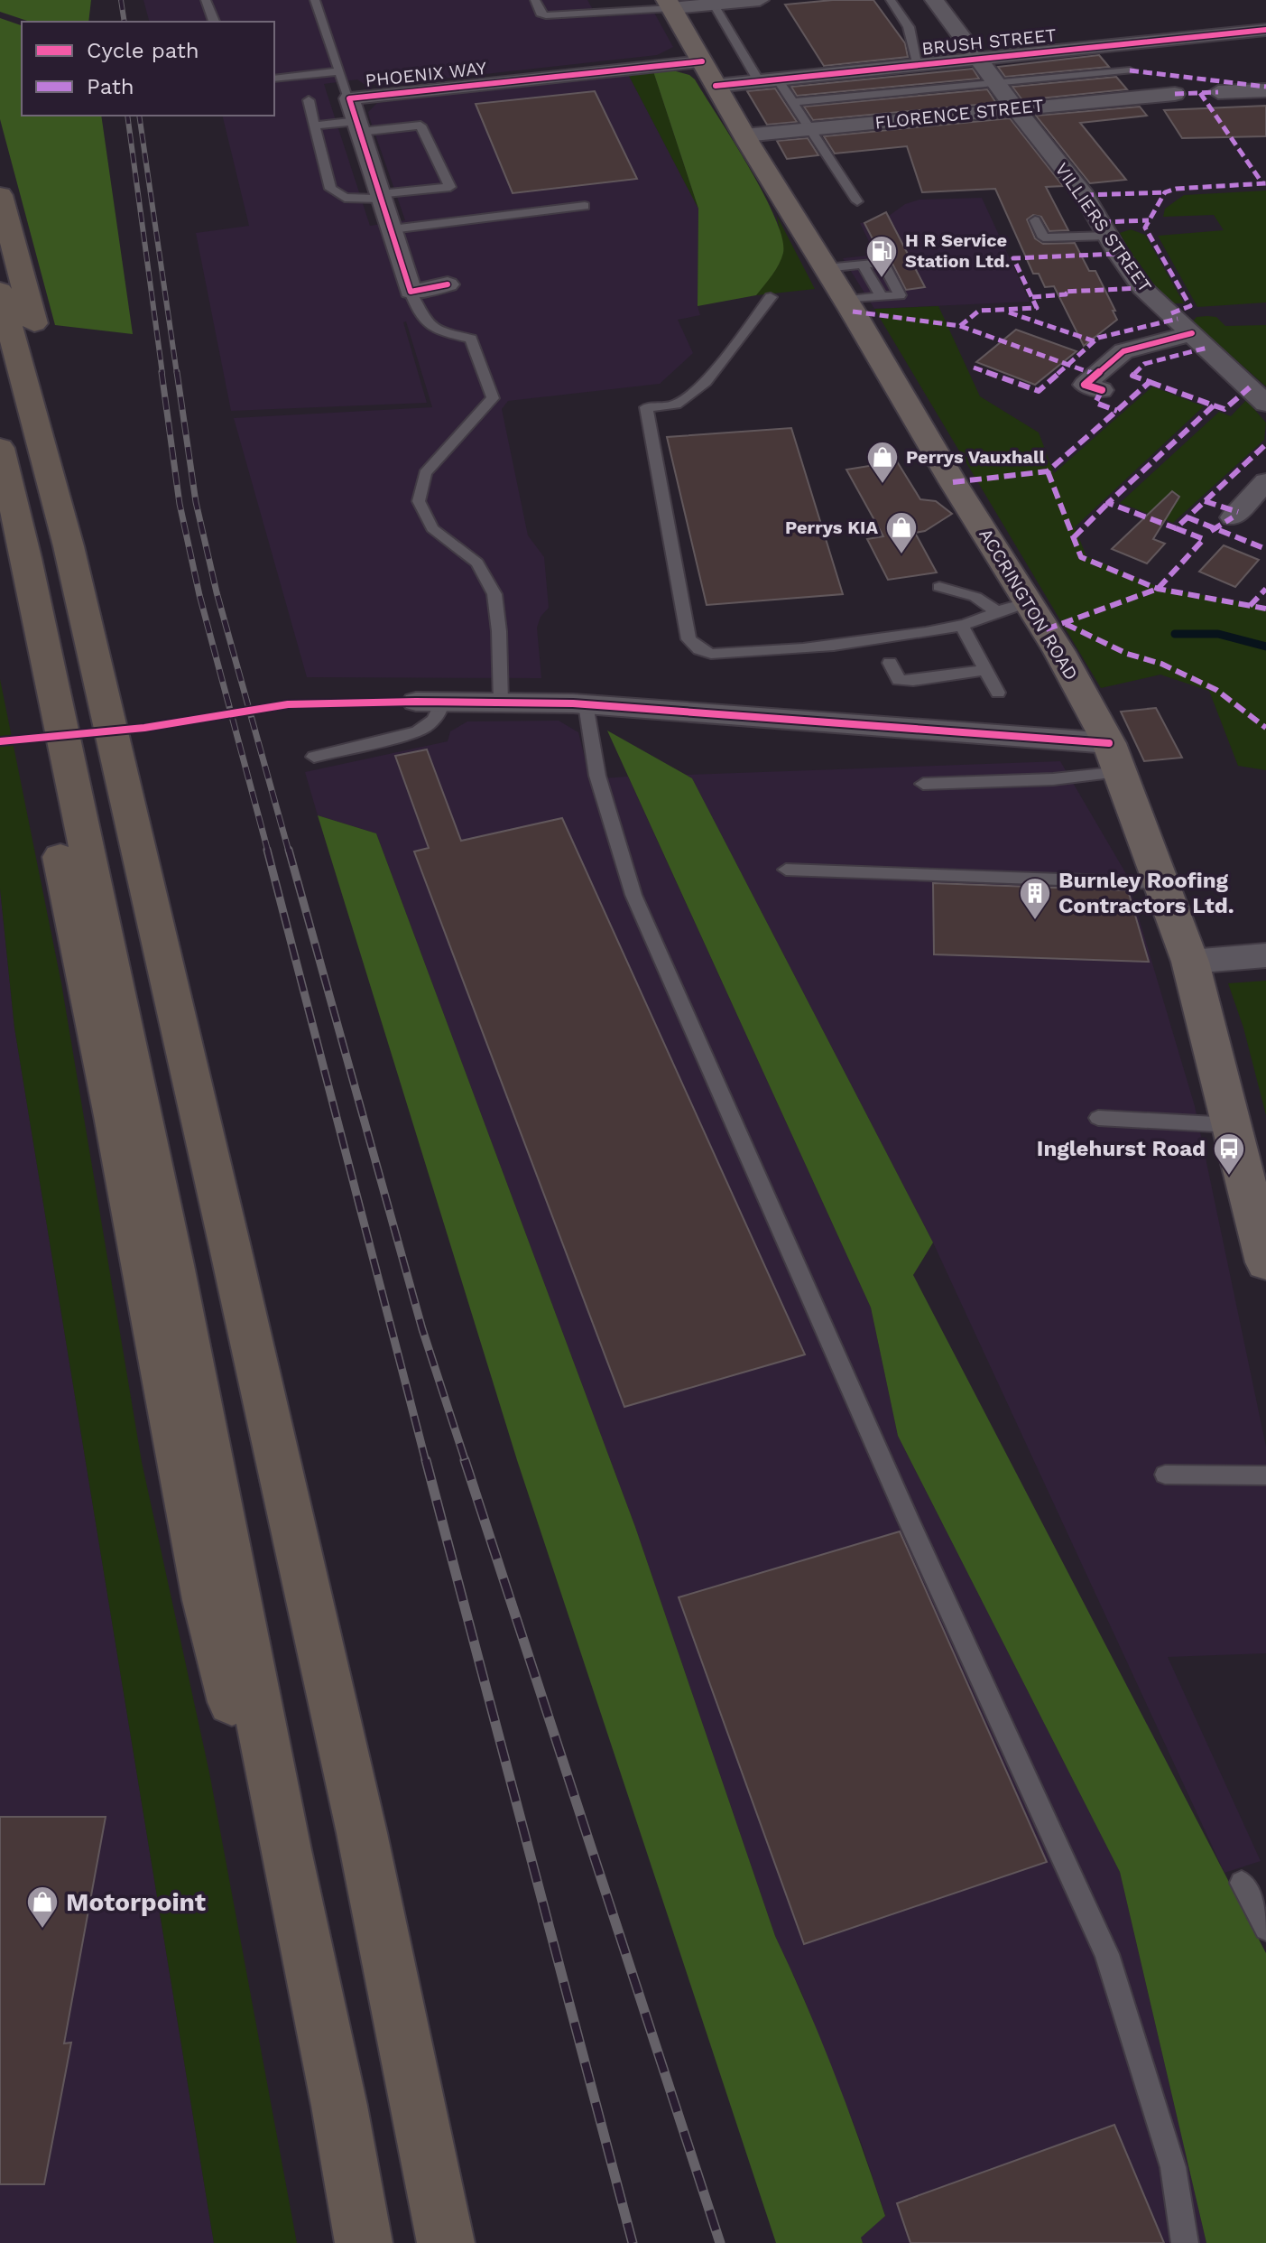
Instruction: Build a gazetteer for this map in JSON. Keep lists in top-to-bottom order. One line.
{"streets":{"main road":["ACCRINGTON ROAD"],"street":["BRUSH STREET","PHOENIX WAY","FLORENCE STREET","VILLIERS STREET"]},"crossings":[["BRUSH STREET","PHOENIX WAY"],["BRUSH STREET","VILLIERS STREET"],["BRUSH STREET","ACCRINGTON ROAD"],["PHOENIX WAY","ACCRINGTON ROAD"],["FLORENCE STREET","VILLIERS STREET"],["FLORENCE STREET","ACCRINGTON ROAD"]],"places":{"fuel station":["H R Service Station Ltd."],"shop":["Perrys Vauxhall","Perrys KIA","Motorpoint"],"building":["Burnley Roofing Contractors Ltd."],"bus stop":["Inglehurst Road"]},"legend":["Cycle path","Path"]}
